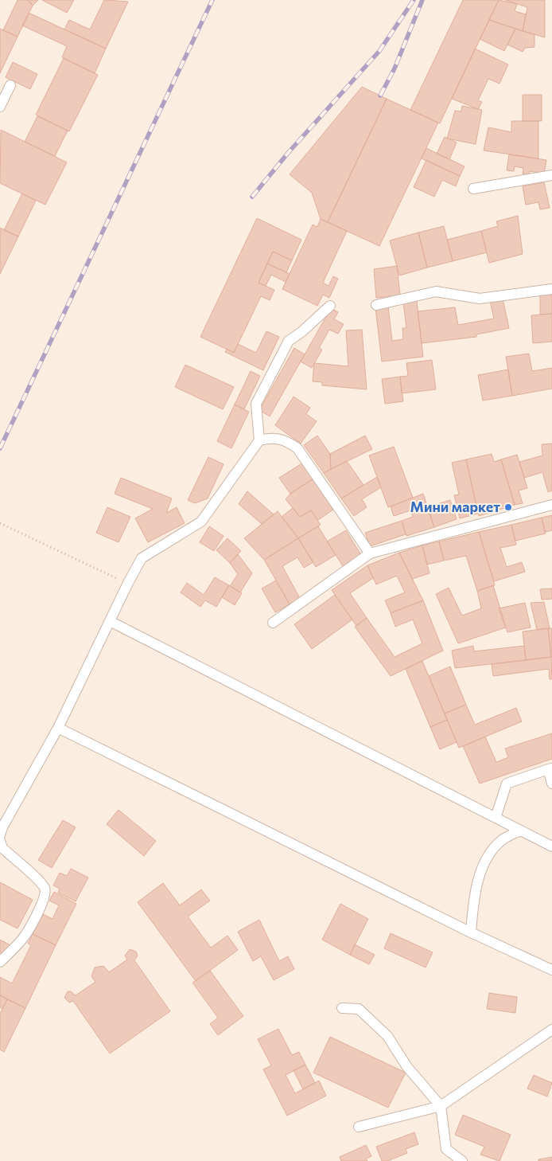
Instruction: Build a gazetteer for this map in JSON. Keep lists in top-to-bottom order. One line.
{"places":["Мини маркет"]}
